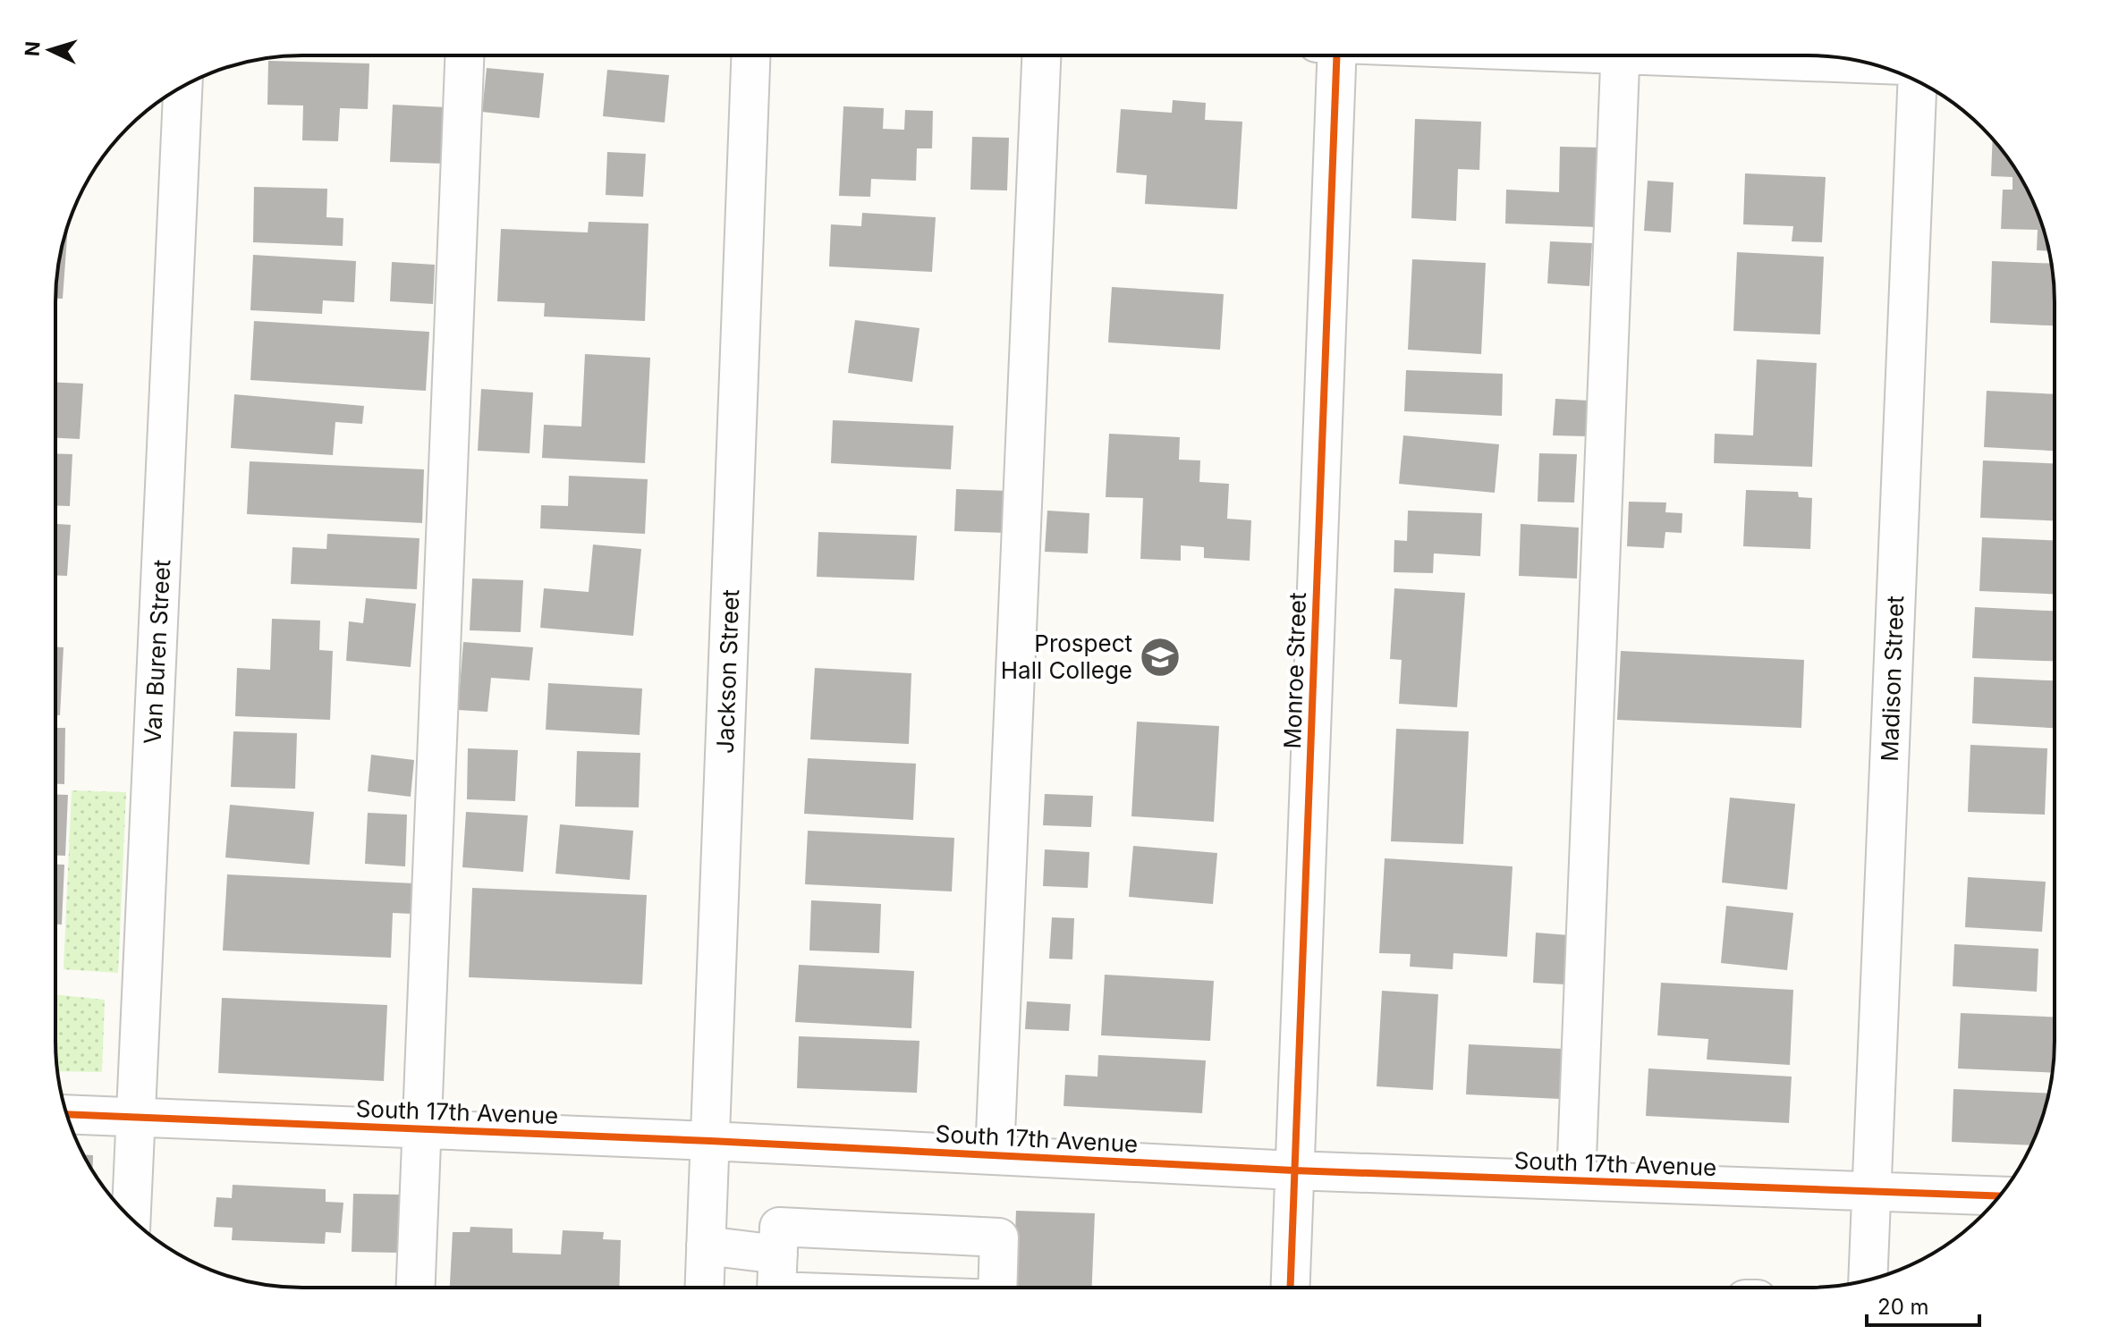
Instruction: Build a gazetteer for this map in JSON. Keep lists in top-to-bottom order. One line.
{"streets":{"street":["Van Buren Street","Monroe Street","Jackson Street","Madison Street","South 17th Avenue"]},"crossings":[["Van Buren Street","South 17th Avenue"],["Monroe Street","South 17th Avenue"],["Jackson Street","South 17th Avenue"],["Madison Street","South 17th Avenue"]],"places":{"school or university":["Prospect Hall College"]},"scale_bar":"20 m","north":"left"}
